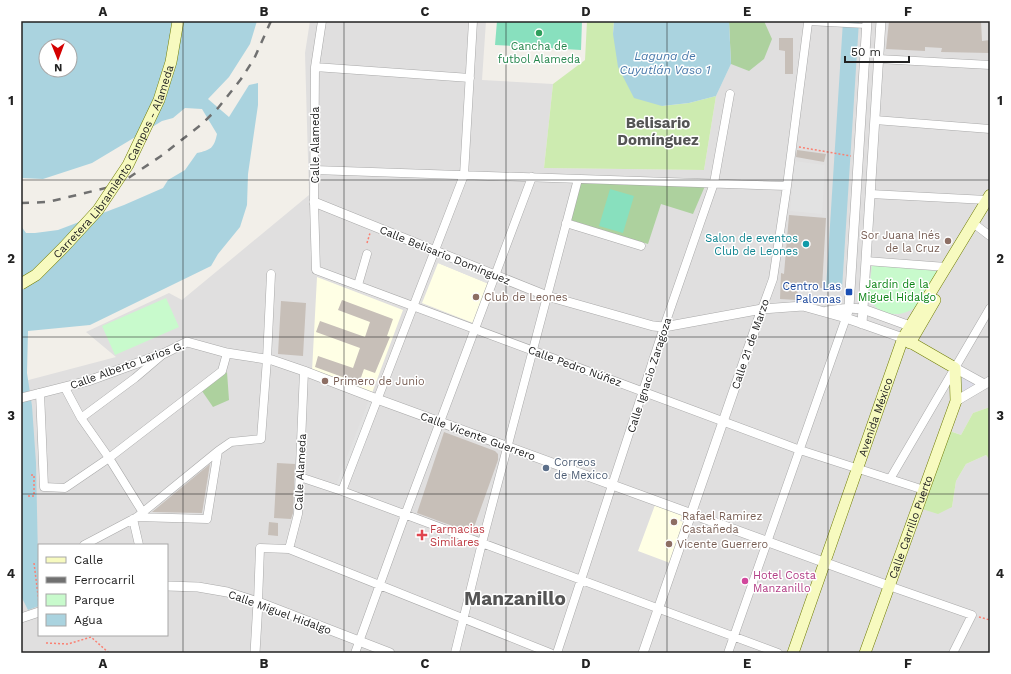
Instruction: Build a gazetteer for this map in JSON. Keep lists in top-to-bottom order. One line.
{"streets":{"main road":["Carretera Libramiento Campos - Alameda","Avenida México","Calle Carrillo Puerto"],"street":["Calle Alameda","Calle Belisario Domínguez","Calle 21 de Marzo","Calle Alberto Larios G.","Calle Pedro Núñez","Calle Ignacio Zaragoza","Calle Vicente Guerrero","Calle Miguel Hidalgo"]},"crossings":[["Calle Alameda","Calle Belisario Domínguez"],["Calle Alameda","Calle Pedro Núñez"],["Calle Alameda","Calle Vicente Guerrero"],["Calle Belisario Domínguez","Calle 21 de Marzo"],["Calle Belisario Domínguez","Calle Ignacio Zaragoza"],["Calle Belisario Domínguez","Avenida México"],["Calle 21 de Marzo","Calle Pedro Núñez"],["Calle 21 de Marzo","Calle Vicente Guerrero"],["Calle Alberto Larios G.","Calle Vicente Guerrero"],["Calle Pedro Núñez","Calle Ignacio Zaragoza"],["Calle Pedro Núñez","Avenida México"],["Calle Pedro Núñez","Calle Carrillo Puerto"],["Calle Ignacio Zaragoza","Calle Vicente Guerrero"],["Avenida México","Calle Vicente Guerrero"],["Calle Vicente Guerrero","Calle Carrillo Puerto"]],"districts":["Belisario Domínguez","Manzanillo"],"water":["Laguna de Cuyutlán Vaso 1"],"parks":["Jardín de la Miguel Hidalgo"],"places":{"other":["Cancha de futbol Alameda","Sor Juana Inés de la Cruz","Salon de eventos Club de Leones","Club de Leones","Primero de Junio","Correos de Mexico","Rafael Ramirez Castañeda","Vicente Guerrero","Hotel Costa Manzanillo"],"transit":["Centro Las Palomas"],"health":["Farmacias Similares"]},"legend":["Calle","Ferrocarril","Parque","Agua"],"scale_bar":"50 m","north":"bottom","grid":{"columns":["A","B","C","D","E","F"],"rows":["1","2","3","4"]}}
